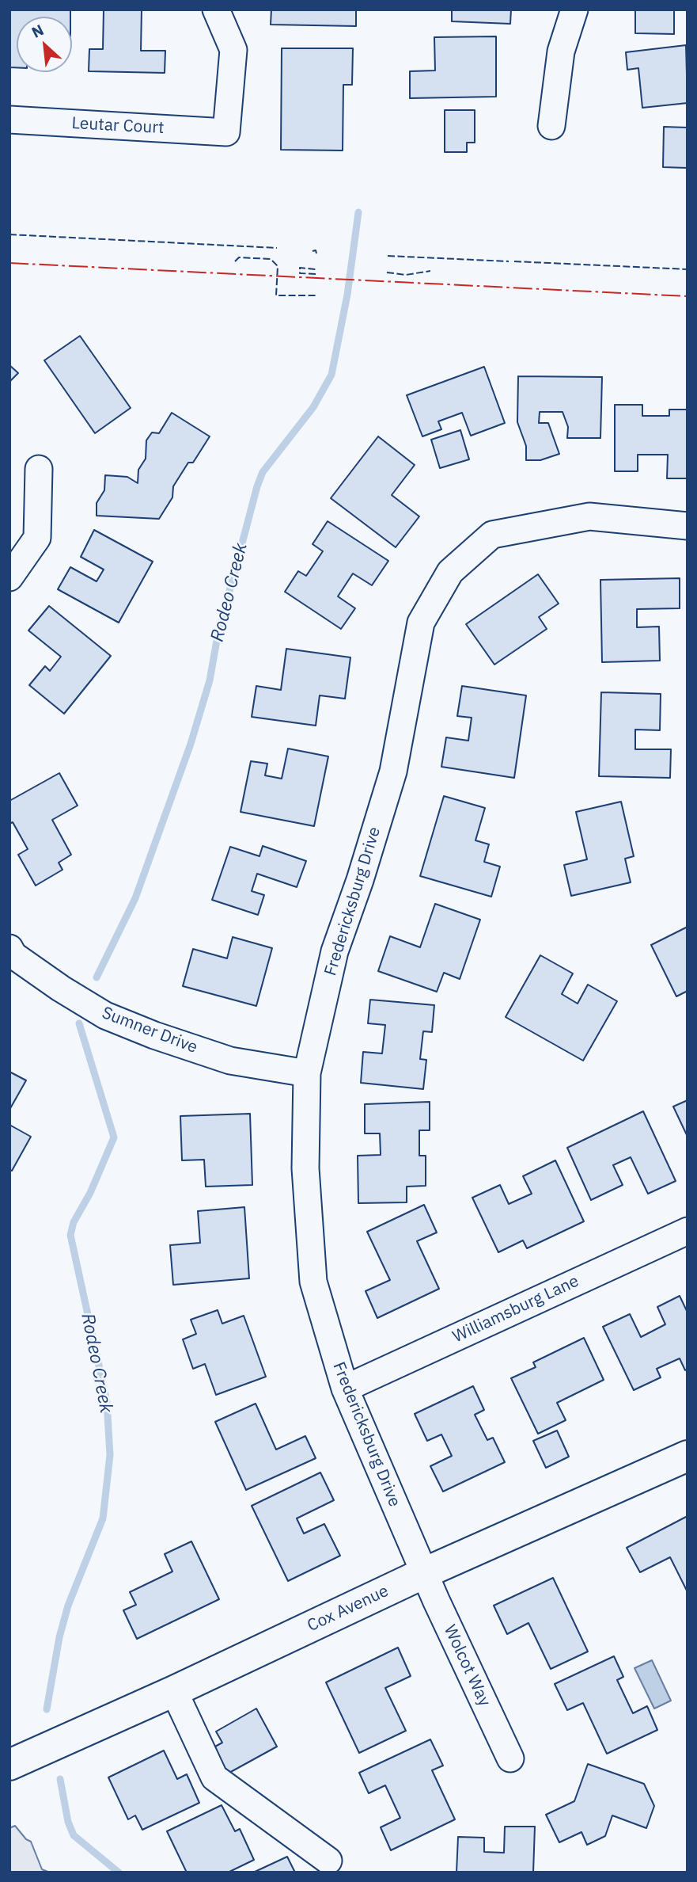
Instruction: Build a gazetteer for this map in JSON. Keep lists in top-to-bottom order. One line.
{"streets":{"main road":["Cox Avenue"],"street":["Leutar Court","Fredericksburg Drive","Sumner Drive","Williamsburg Lane","Wolcot Way"]},"crossings":[["Fredericksburg Drive","Sumner Drive"],["Fredericksburg Drive","Williamsburg Lane"],["Fredericksburg Drive","Cox Avenue"],["Fredericksburg Drive","Wolcot Way"],["Cox Avenue","Wolcot Way"]],"water":["Rodeo Creek"],"north":"top left"}
